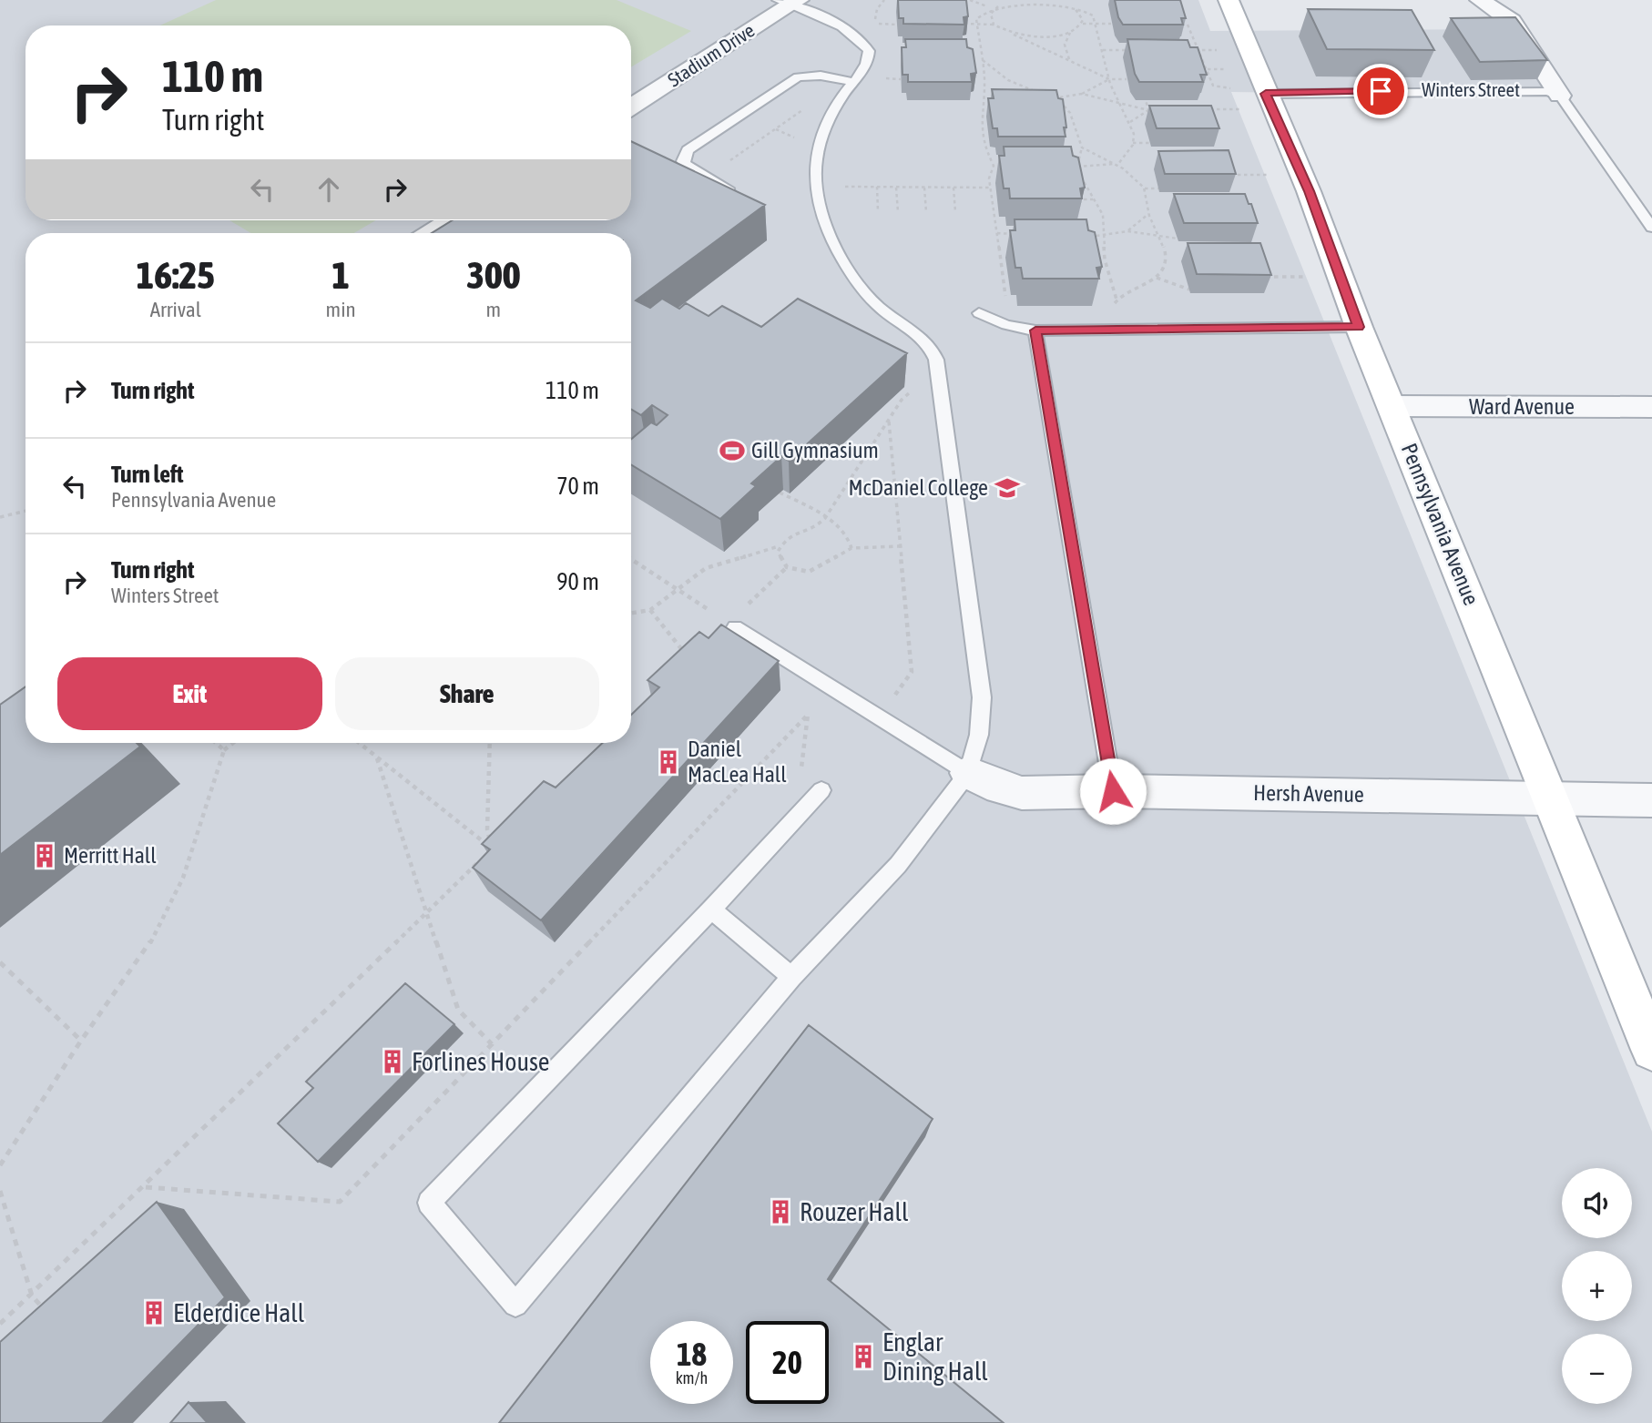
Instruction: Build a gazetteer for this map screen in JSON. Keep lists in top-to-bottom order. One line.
{"streets":{"main road":["Pennsylvania Avenue"],"street":["Stadium Drive","Winters Street","Ward Avenue","Hersh Avenue"]},"crossings":[["Winters Street","Pennsylvania Avenue"],["Ward Avenue","Pennsylvania Avenue"],["Pennsylvania Avenue","Hersh Avenue"]],"places":{"sports":["Gill Gymnasium"],"school or university":["McDaniel College"],"building":["Daniel MacLea Hall","Merritt Hall","Forlines House","Rouzer Hall","Elderdice Hall","Englar Dining Hall"]},"page":{"turn":["110 m","Turn right"],"eta":["16:25","Arrival","1","min","300","m"],"list":[{"name":"Turn right","value":"110 m"},{"name":"Turn left","note":"Pennsylvania Avenue","value":"70 m"},{"name":"Turn right","note":"Winters Street","value":"90 m"}],"buttons":["Exit","Share"],"map_buttons":["+","−"],"speed":"18 km/h","limit":"20"}}
